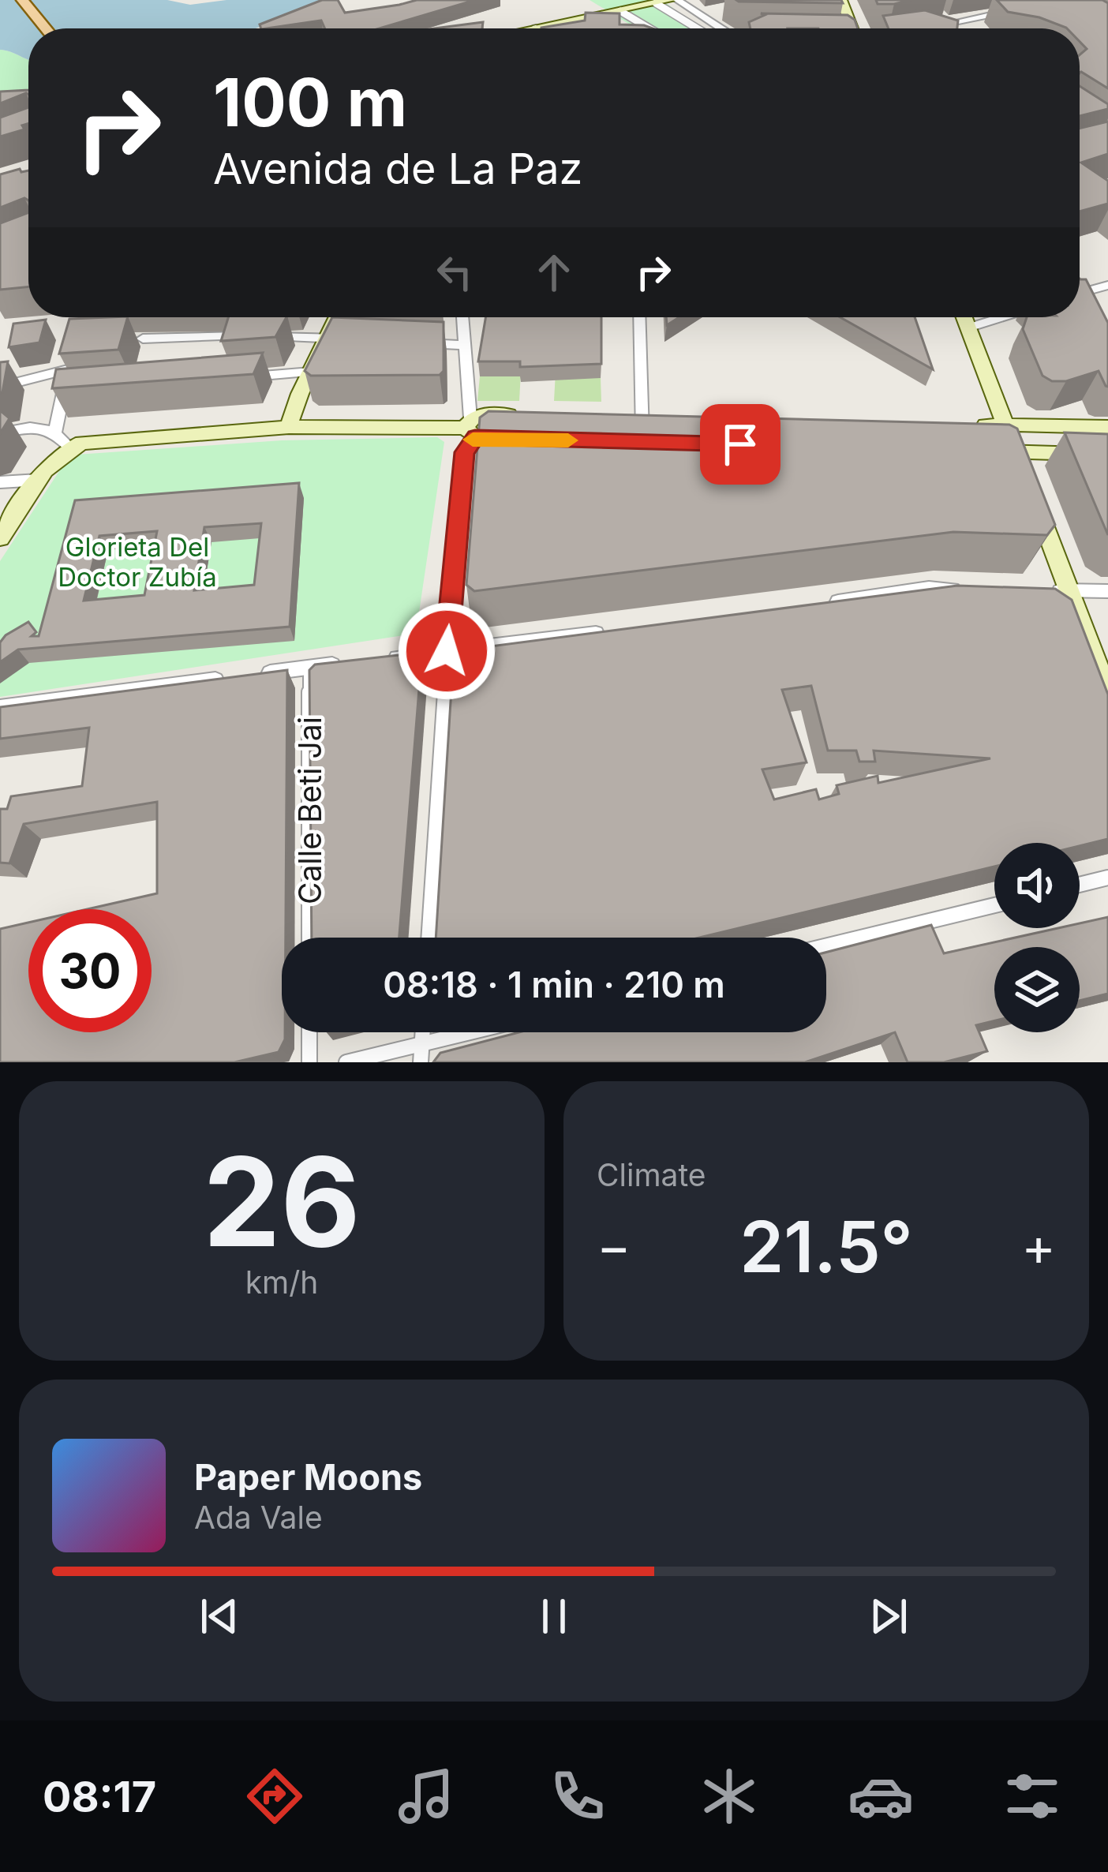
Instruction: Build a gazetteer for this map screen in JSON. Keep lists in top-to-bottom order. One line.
{"streets":{"street":["Calle Beti Jai"]},"parks":["Glorieta Del Doctor Zubía"],"page":{"turn":["100 m","Avenida de La Paz"],"limit":"30","trip":"08:18 · 1 min · 210 m","tile":[["26","km/h"],"Climate"],"heat":["−","21.5°","+"],"song":["Paper Moons","Ada Vale"],"tabs":"08:17"}}
